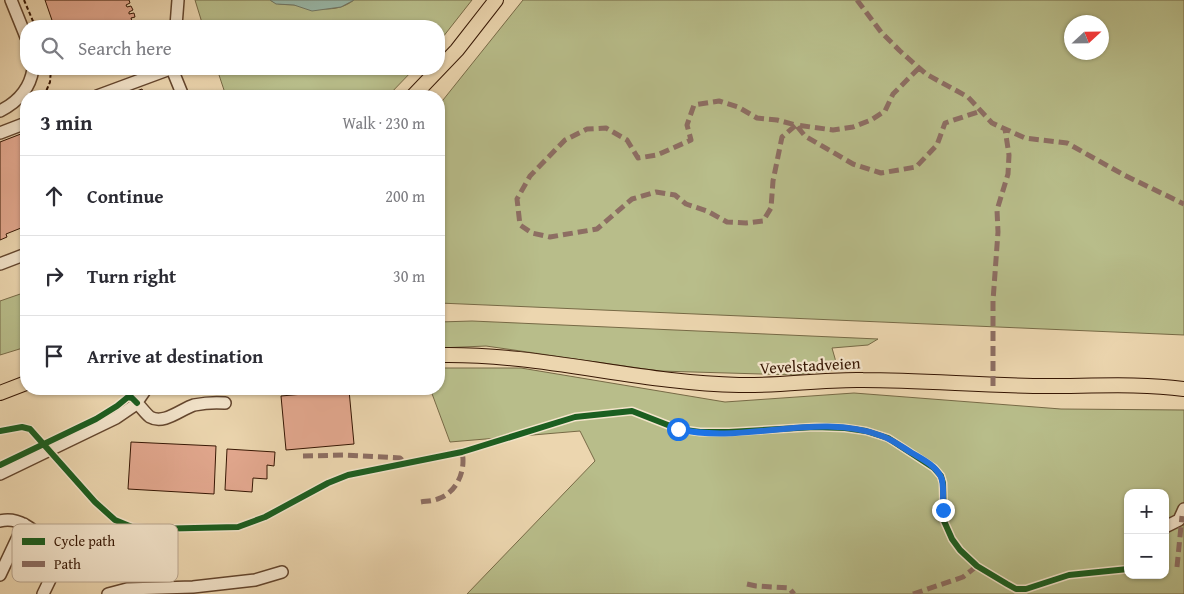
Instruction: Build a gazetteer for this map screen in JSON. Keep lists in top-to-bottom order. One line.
{"streets":{"main road":["Vevelstadveien"]},"legend":["Cycle path","Path"],"north":"right","page":{"search":"Search here","heading":["3 min","Walk · 230 m"],"list":[["Continue","200 m"],["Turn right","30 m"],"Arrive at destination"],"map_buttons":["+","−"]}}
